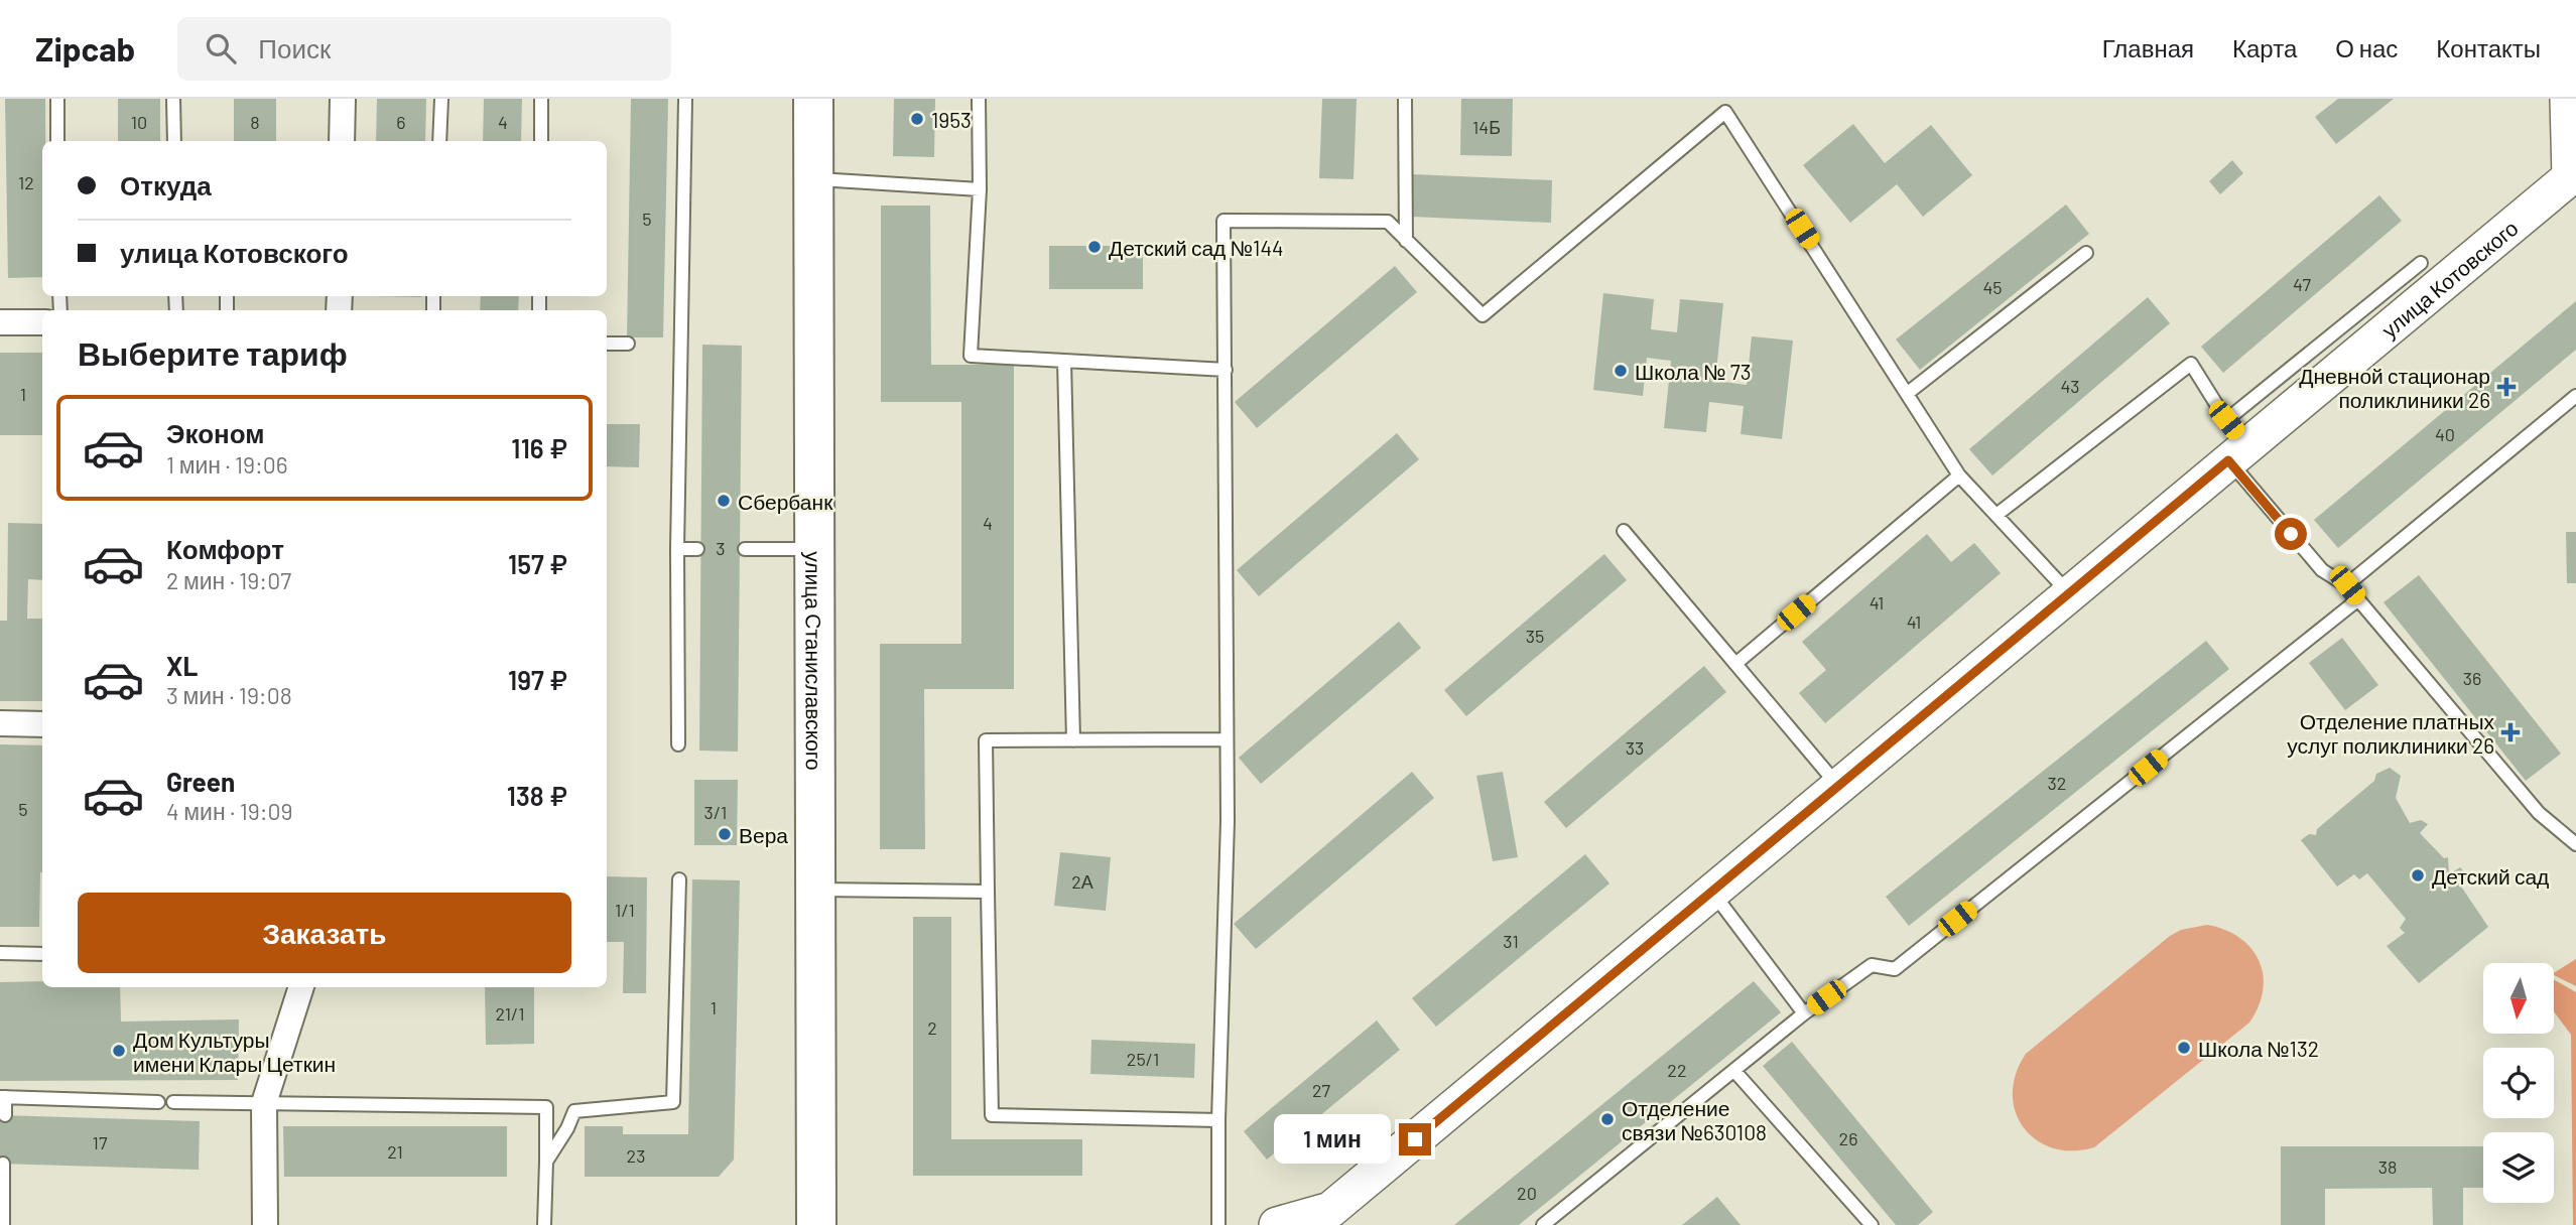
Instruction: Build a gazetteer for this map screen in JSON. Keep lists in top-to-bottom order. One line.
{"streets":{"main road":["улица Станиславского"],"street":["улица Котовского"]},"places":{"other":["1953","Детский сад №144","Школа № 73","Сбербанк","Вера","Детский сад","Школа №132","Дом Культуры имени Клары Цеткин","Отделение связи №630108"],"health":["Дневной стационар поликлиники 26","Отделение платных услуг поликлиники 26"]},"house_numbers":["10","8","6","4","14Б","12","5","47","45","43","1","40","4","3","41","41","35","36","33","32","5","3/1","2А","1/1","31","1","21/1","2","25/1","22","27","26","17","21","23","38","20"],"north":"bottom","page":{"header":"Zipcab","search":"Поиск","nav":["Главная","Карта","О нас","Контакты"],"banner":["Откуда","улица Котовского"],"heading":"Выберите тариф","list":[{"name":"Эконом","note":"1 мин · 19:06","value":"116 ₽"},{"name":"Комфорт","note":"2 мин · 19:07","value":"157 ₽"},{"name":"XL","note":"3 мин · 19:08","value":"197 ₽"},{"name":"Green","note":"4 мин · 19:09","value":"138 ₽"}],"buttons":"Заказать","bubble":"1 мин"}}
